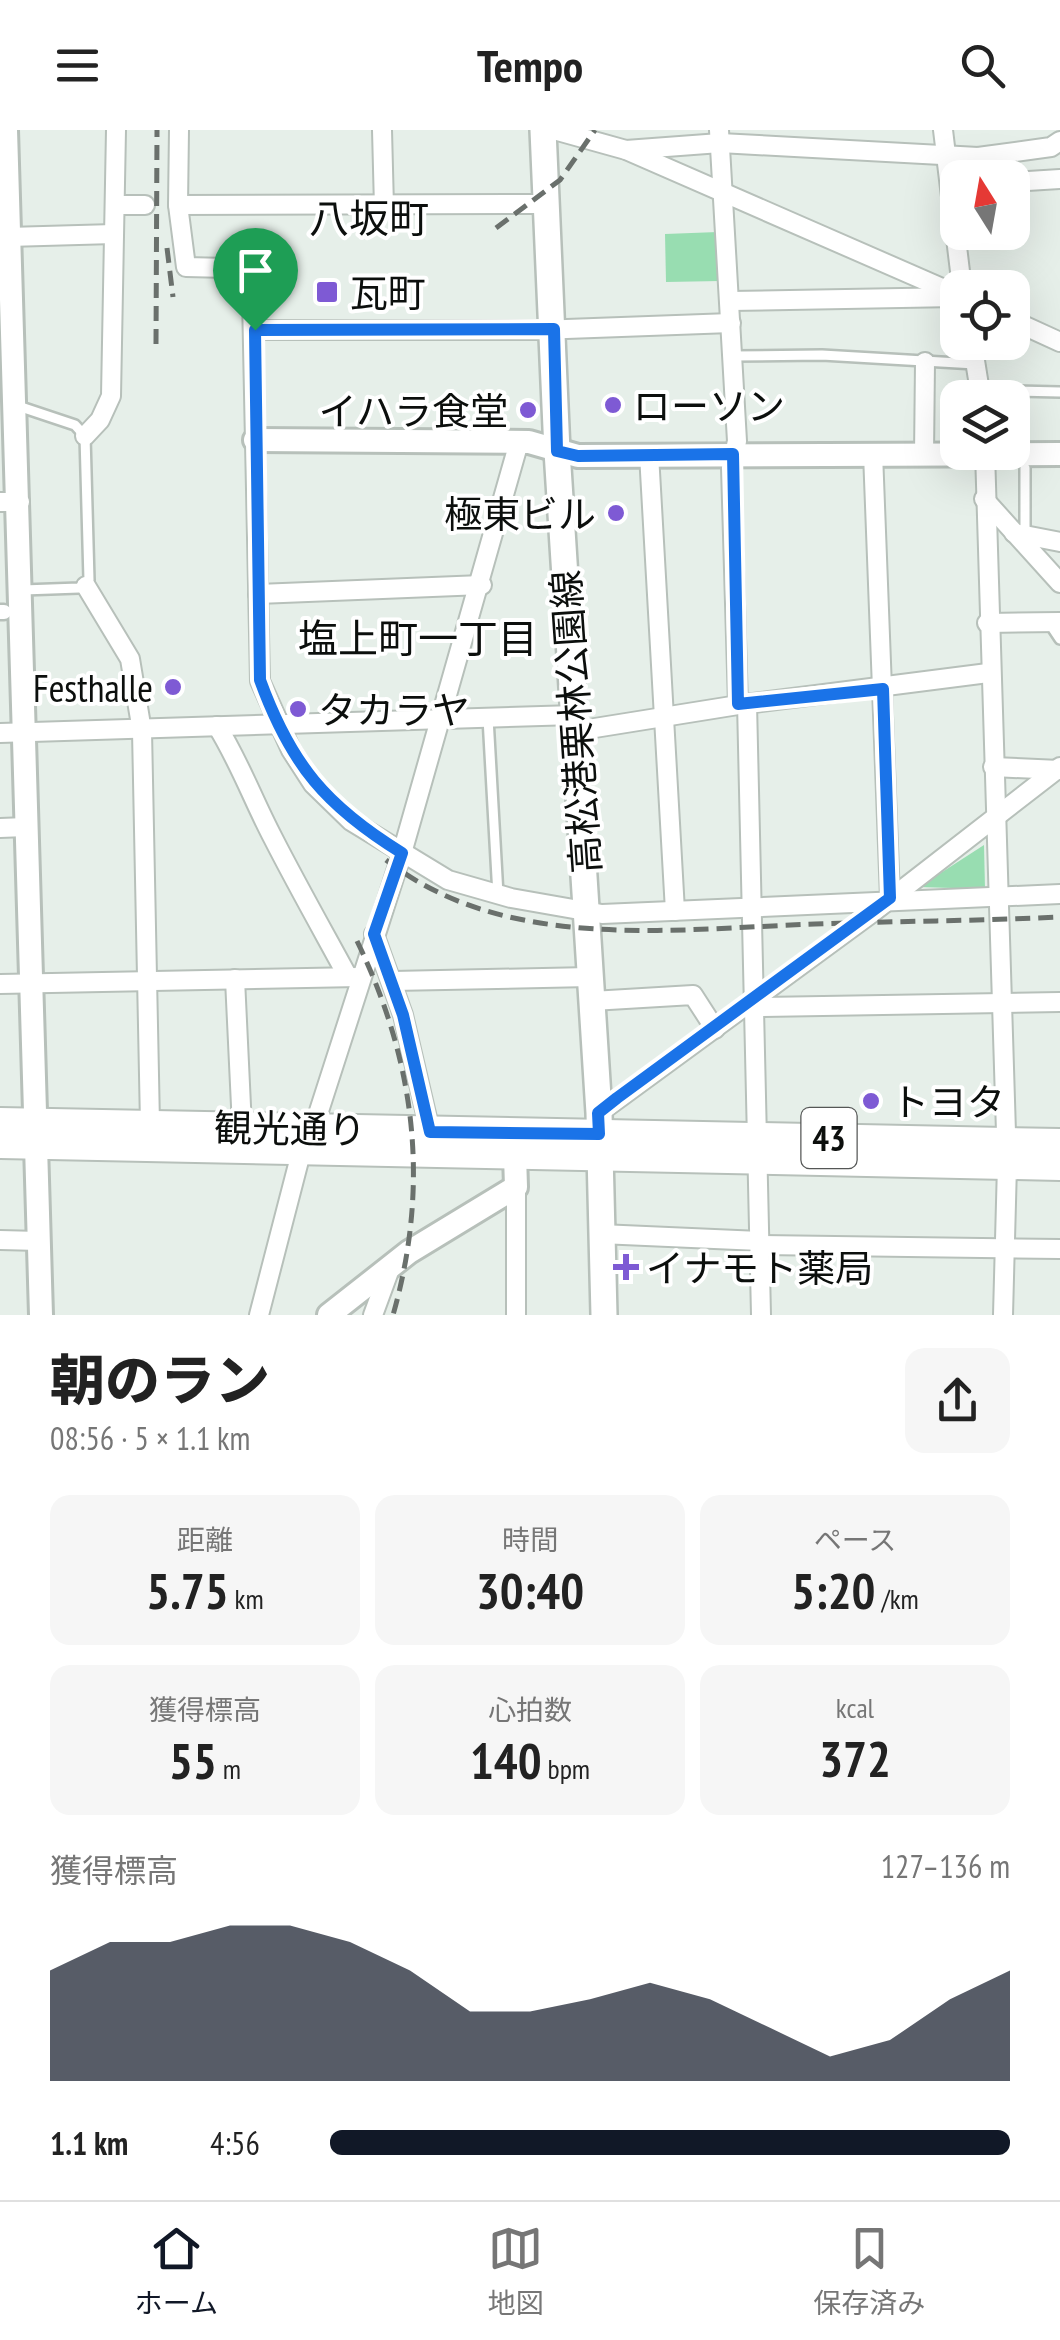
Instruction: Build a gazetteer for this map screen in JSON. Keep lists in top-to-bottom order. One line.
{"streets":{"main road":["高松港栗林公園線","観光通り","43"]},"crossings":[["高松港栗林公園線","観光通り"]],"districts":["八坂町","塩上町一丁目"],"places":{"transit":["瓦町"],"other":["ローソン","イハラ食堂","極東ビル","Festhalle","タカラヤ","トヨタ"],"health":["イナモト薬局"]},"north":"top","page":{"header":"Tempo","heading":["朝のラン","08:56 · 5 × 1.1 km"],"stats":[["距離","5.75 km"],["時間","30:40"],["ペース","5:20 /km"],["獲得標高","55 m"],["心拍数","140 bpm"],["kcal","372"]],"chart":["獲得標高","127–136 m"],"list":[{"name":"1.1 km","note":"4:56"}],"tabs":["ホーム","地図","保存済み"]}}
